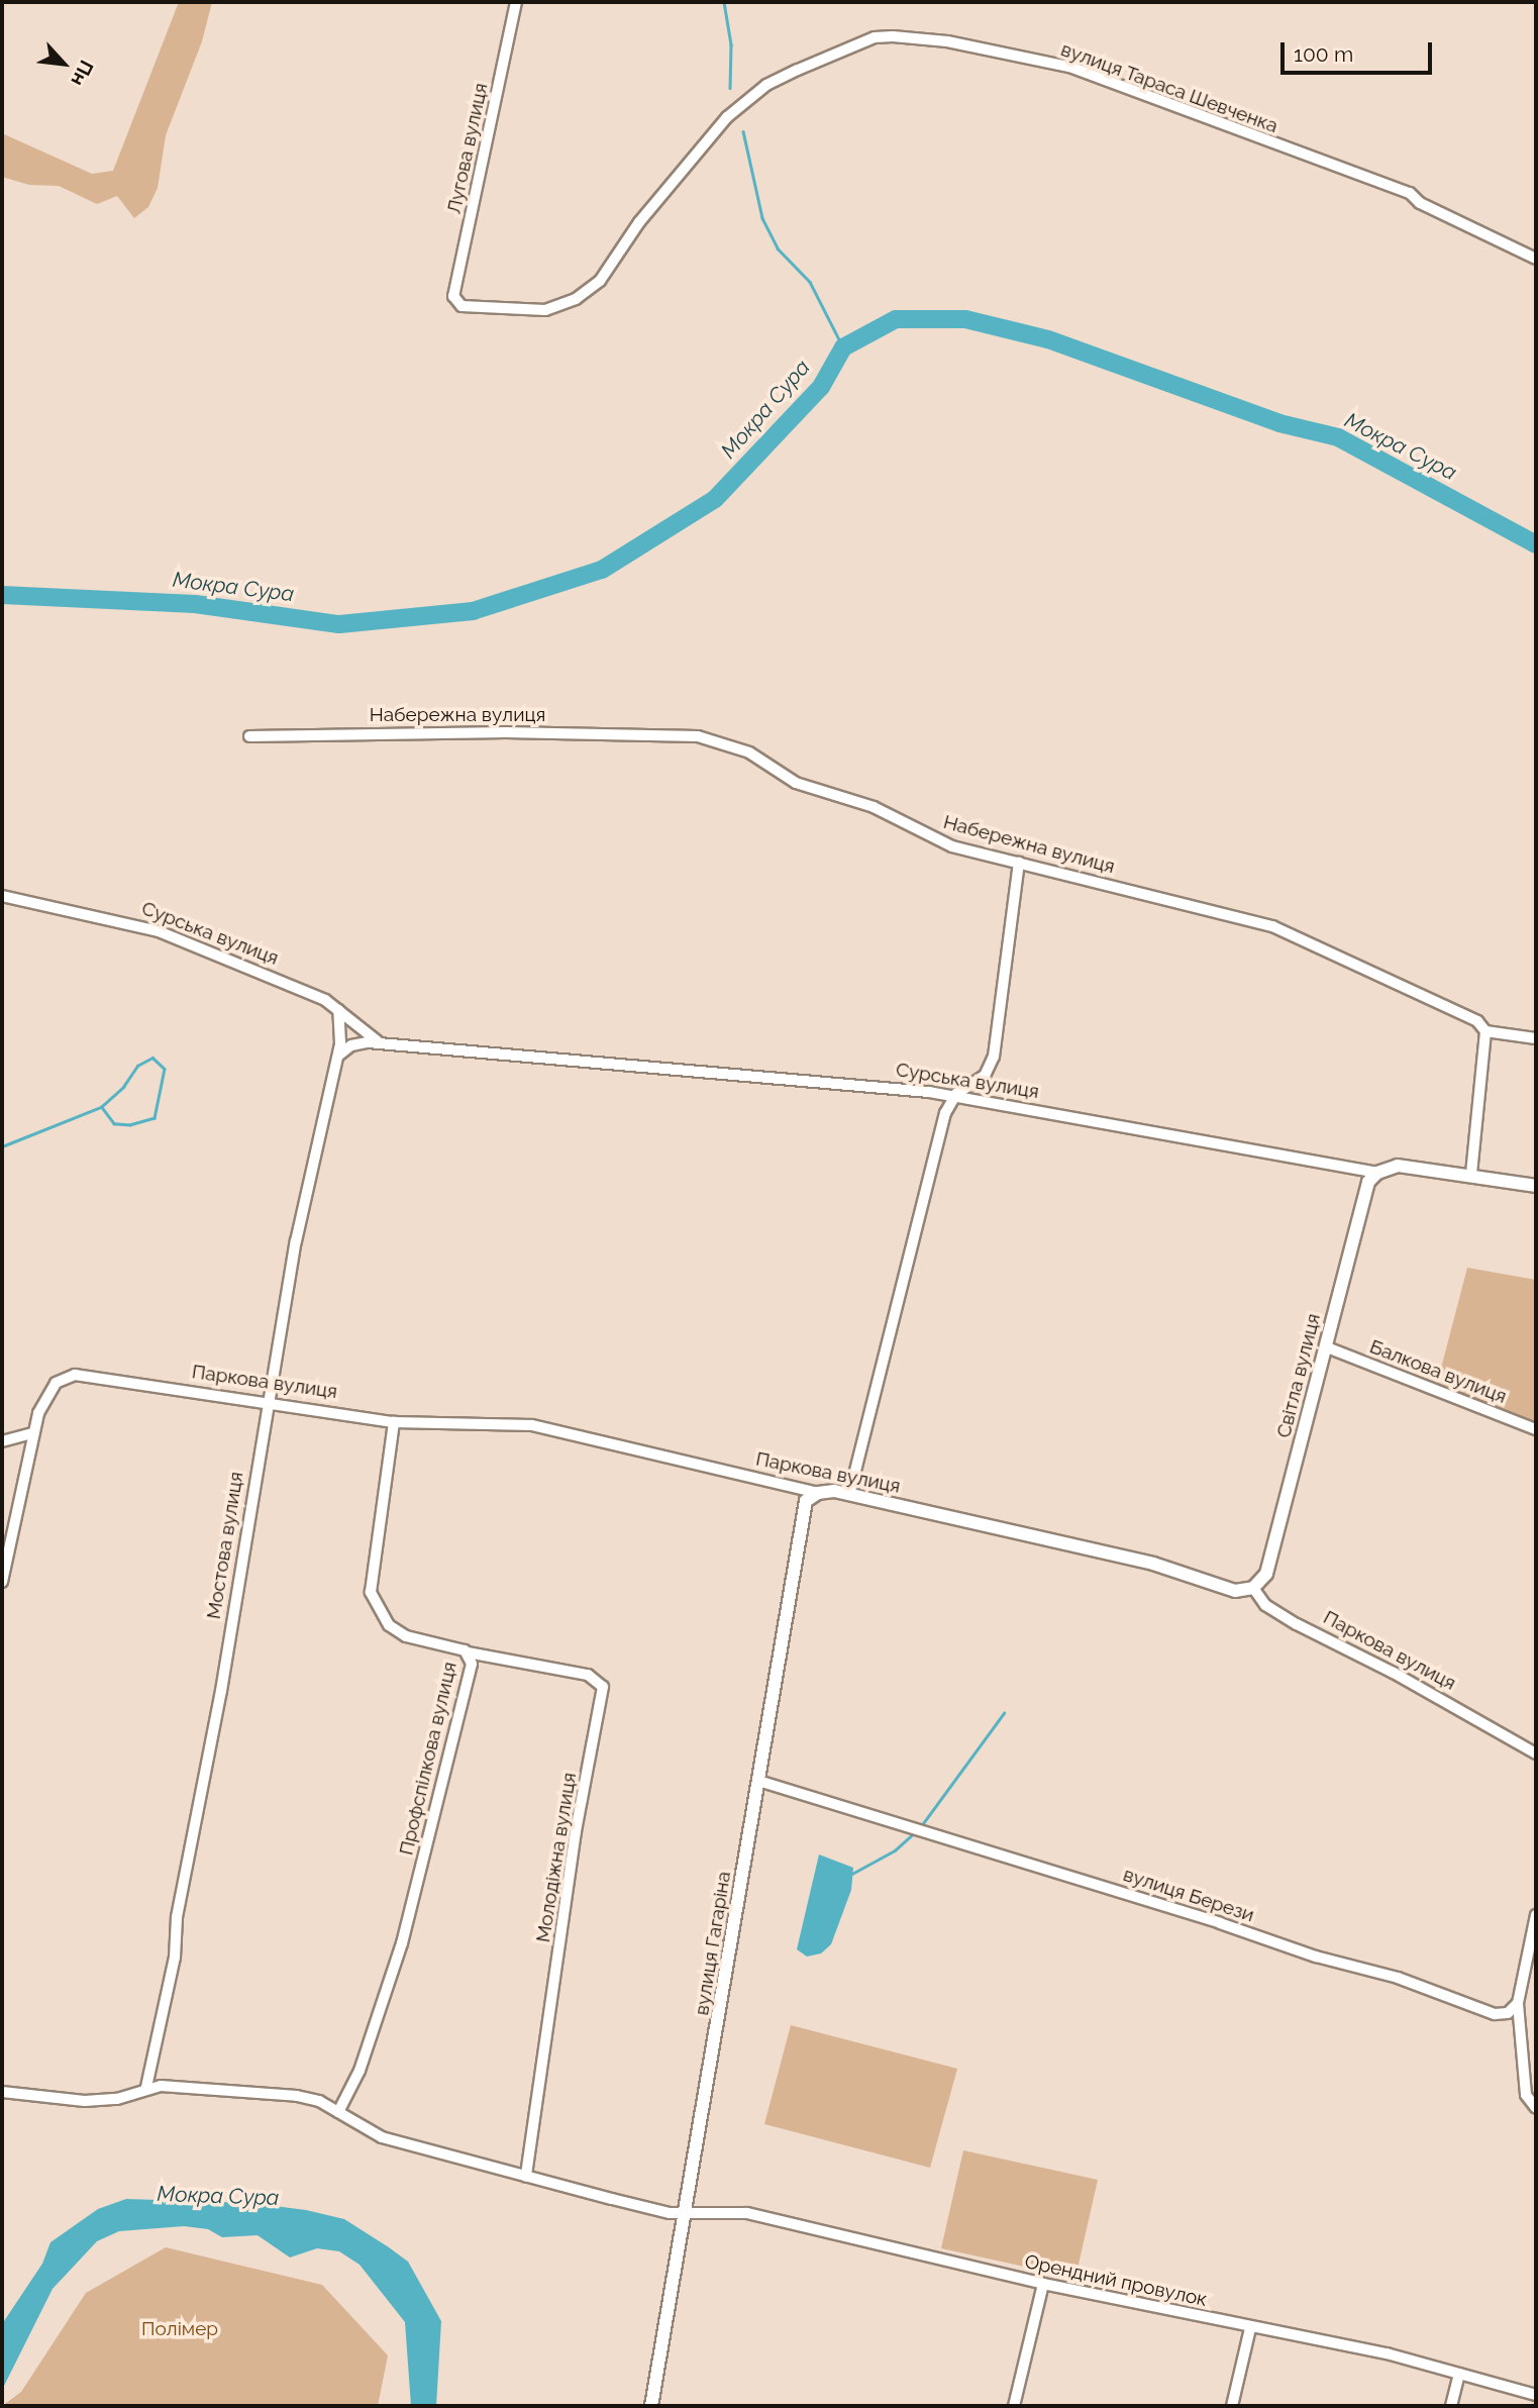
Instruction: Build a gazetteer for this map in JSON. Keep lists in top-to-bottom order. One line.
{"streets":{"street":["вулиця Тараса Шевченка","Лугова вулиця","Набережна вулиця","Сурська вулиця","Балкова вулиця","Світла вулиця","Паркова вулиця","Мостова вулиця","Профспілкова вулиця","Молодіжна вулиця","вулиця Берези","вулиця Гагаріна","Орендний провулок"]},"crossings":[["вулиця Тараса Шевченка","Лугова вулиця"],["Сурська вулиця","Світла вулиця"],["Сурська вулиця","Мостова вулиця"],["Балкова вулиця","Світла вулиця"],["Світла вулиця","Паркова вулиця"],["Паркова вулиця","Мостова вулиця"],["Паркова вулиця","Профспілкова вулиця"],["Паркова вулиця","вулиця Гагаріна"],["Профспілкова вулиця","Молодіжна вулиця"],["вулиця Берези","вулиця Гагаріна"],["вулиця Гагаріна","Орендний провулок"]],"water":["Мокра Сура"],"parks":["Полімер"],"scale_bar":"100 m","north":"bottom right"}
